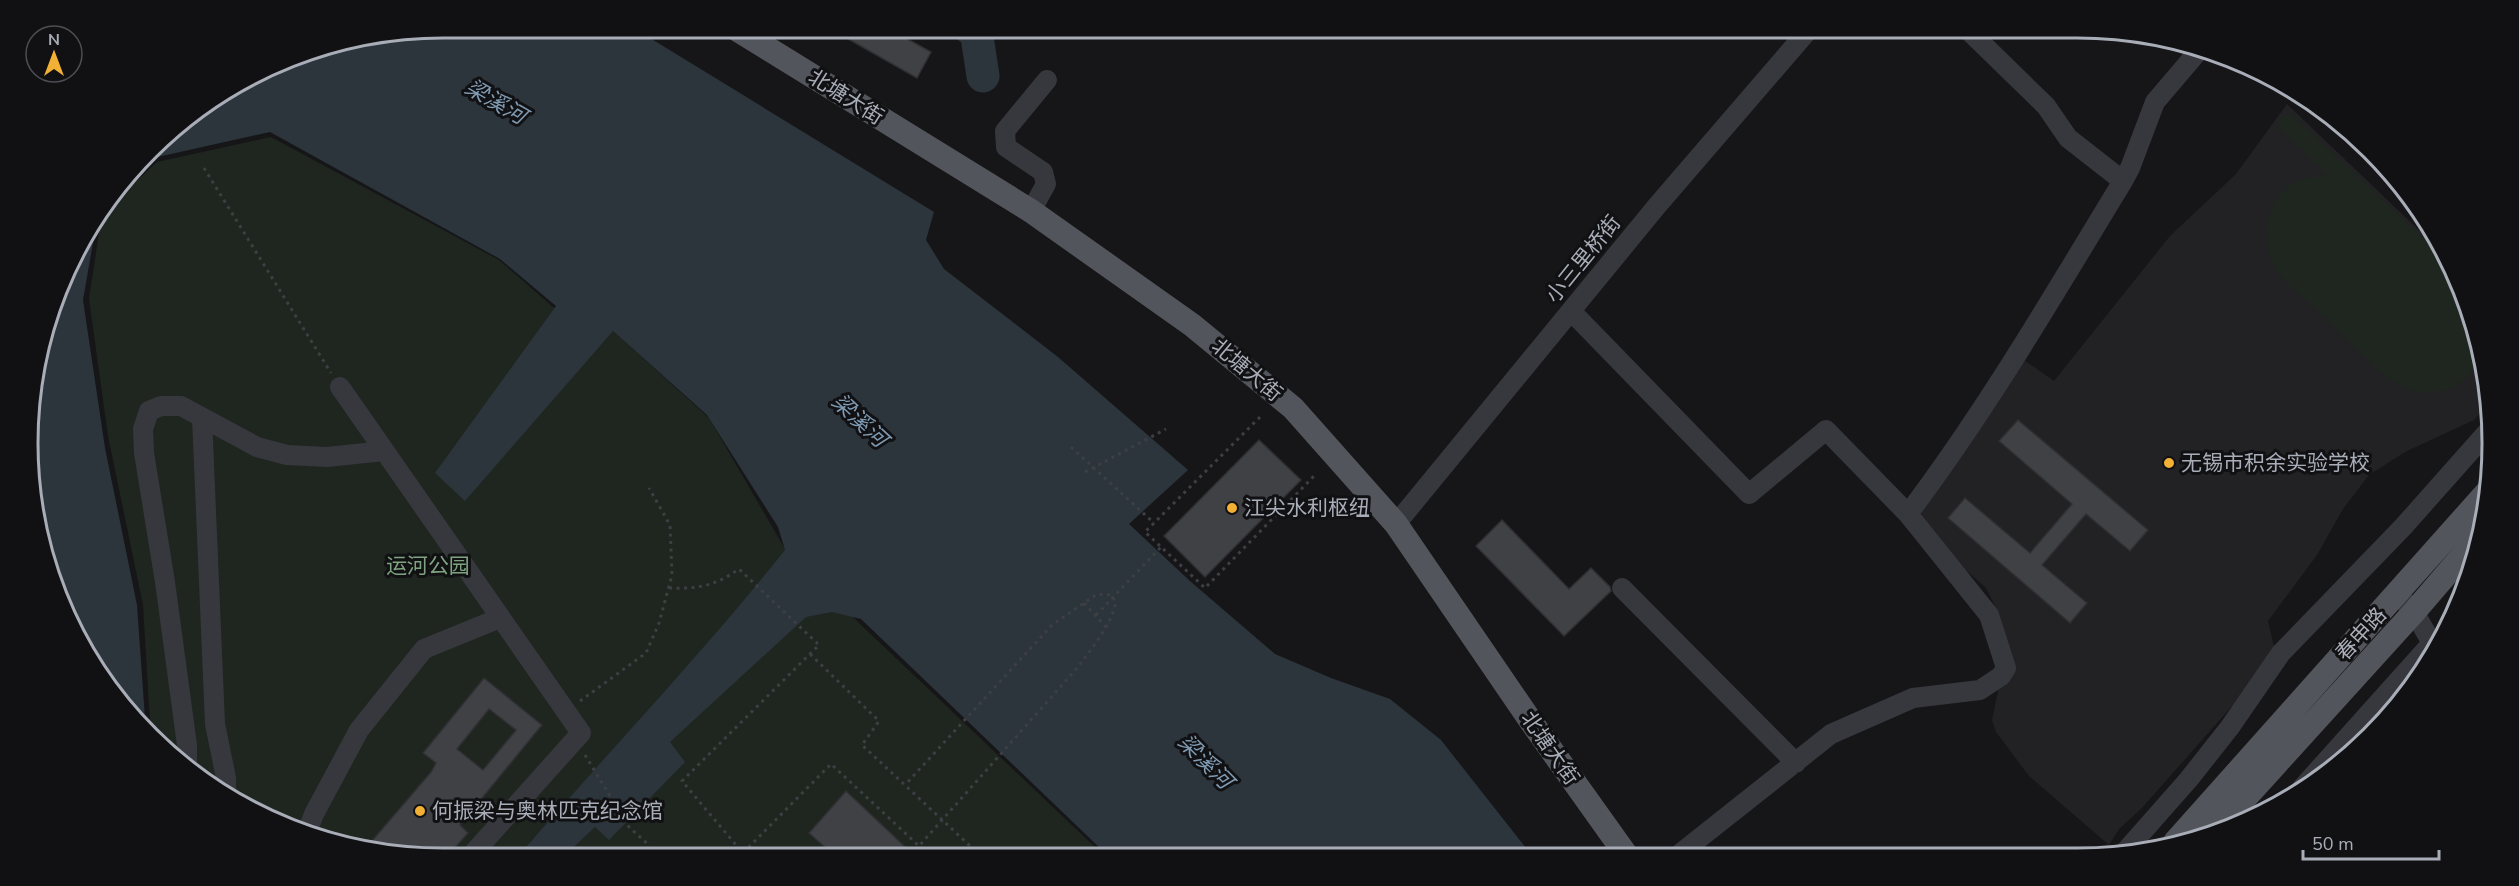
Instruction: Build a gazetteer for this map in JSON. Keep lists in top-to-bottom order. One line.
{"streets":{"main road":["北塘大街","春申路"],"street":["小三里桥街"]},"crossings":[["北塘大街","小三里桥街"]],"water":["梁溪河"],"parks":["运河公园"],"places":["无锡市积余实验学校","江尖水利枢纽","何振梁与奥林匹克纪念馆"],"scale_bar":"50 m","north":"top"}
